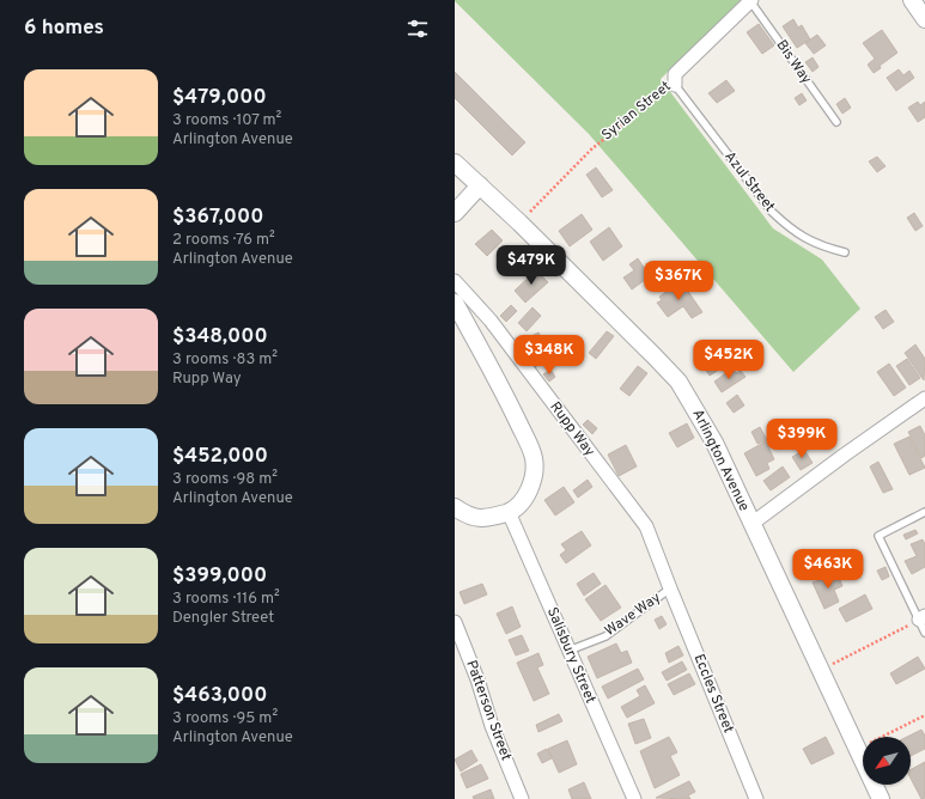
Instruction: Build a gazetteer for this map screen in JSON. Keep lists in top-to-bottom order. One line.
{"streets":{"street":["Syrian Street","Rupp Way","Arlington Avenue","Salisbury Street","Eccles Street","Patterson Street"],"lane":["Bis Way","Azul Street","Wave Way"]},"crossings":[["Bis Way","Syrian Street"],["Syrian Street","Azul Street"],["Syrian Street","Arlington Avenue"],["Rupp Way","Wave Way"],["Rupp Way","Eccles Street"],["Wave Way","Salisbury Street"],["Wave Way","Eccles Street"]],"north":"bottom left","page":{"heading":"6 homes","list":[{"name":"$479,000","note":"3 rooms · 107 m² · Arlington Avenue"},{"name":"$367,000","note":"2 rooms · 76 m² · Arlington Avenue"},{"name":"$348,000","note":"3 rooms · 83 m² · Rupp Way"},{"name":"$452,000","note":"3 rooms · 98 m² · Arlington Avenue"},{"name":"$399,000","note":"3 rooms · 116 m² · Dengler Street"},{"name":"$463,000","note":"3 rooms · 95 m² · Arlington Avenue"}],"price":["$479K","$367K","$348K","$452K","$399K","$463K"]}}
